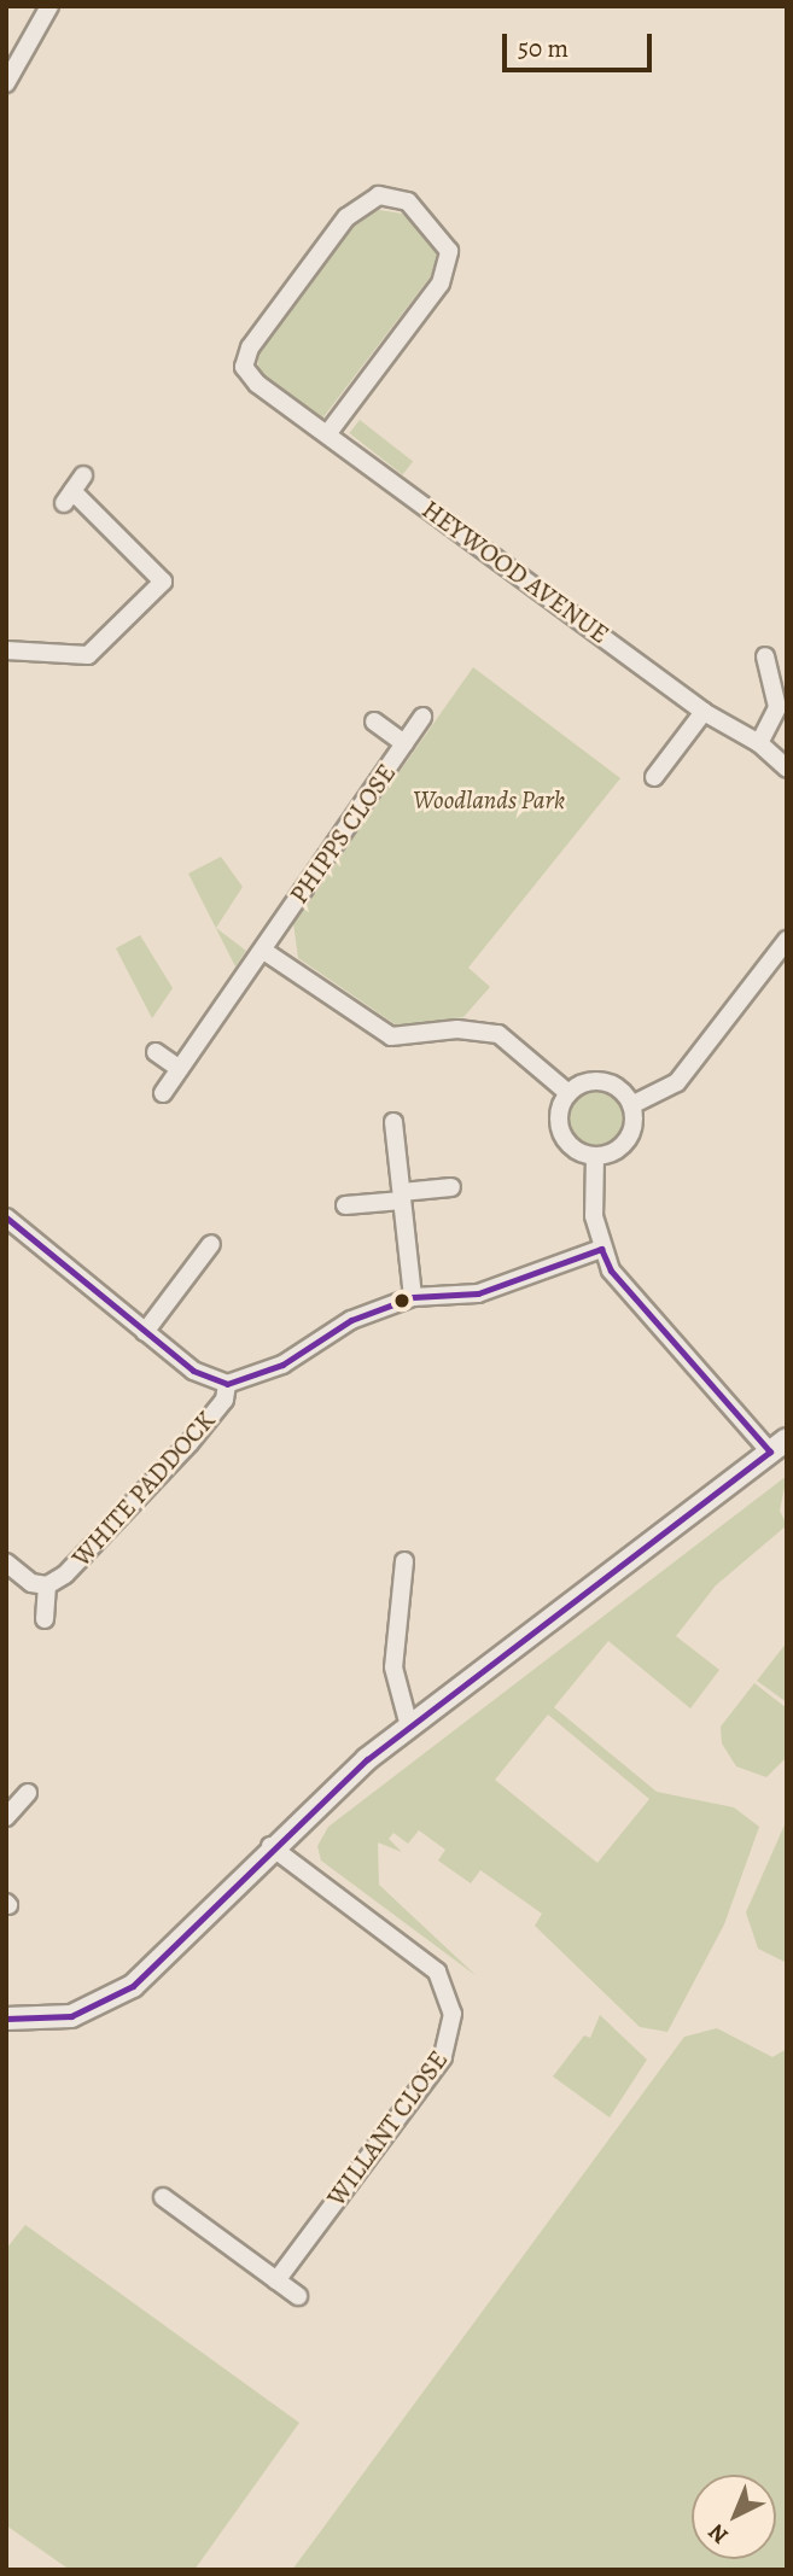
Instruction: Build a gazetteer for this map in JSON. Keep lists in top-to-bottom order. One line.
{"streets":{"street":["HEYWOOD AVENUE","PHIPPS CLOSE","WHITE PADDOCK","WILLANT CLOSE"]},"parks":["Woodlands Park"],"scale_bar":"50 m","north":"bottom left"}
